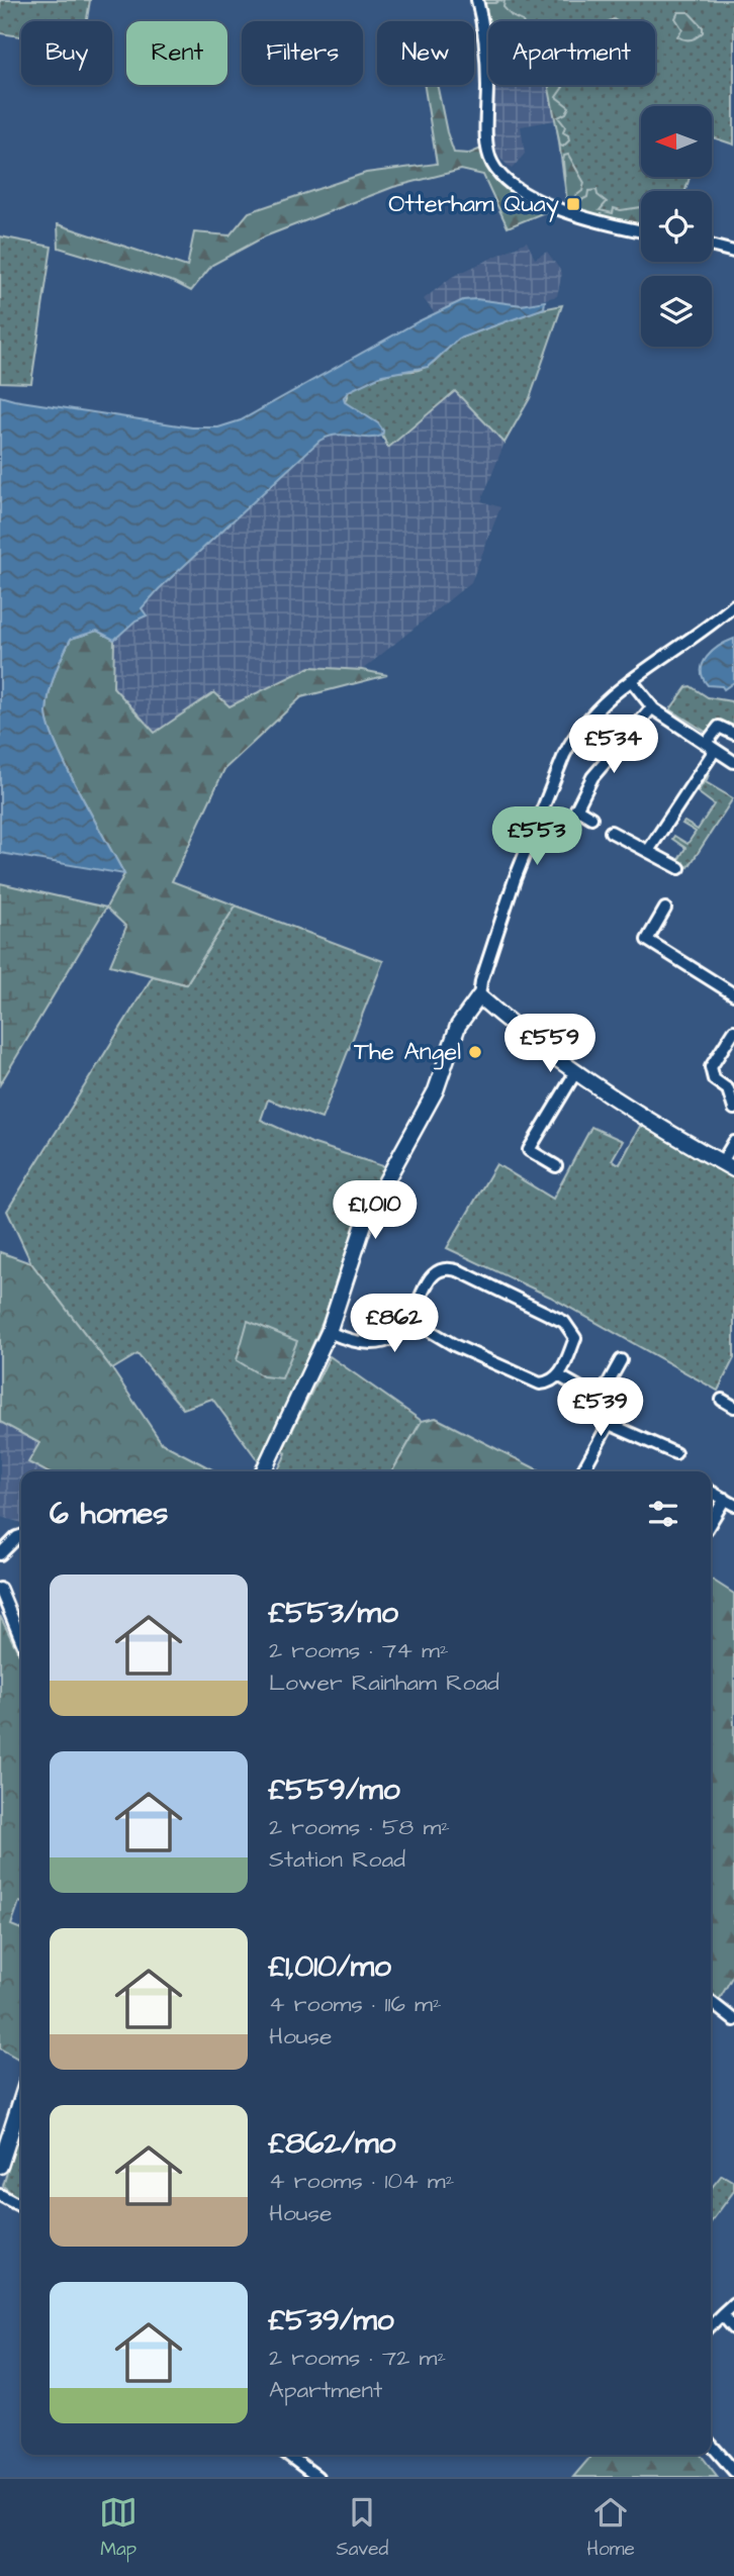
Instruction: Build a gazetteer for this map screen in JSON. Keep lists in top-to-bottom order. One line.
{"places":{"transit":["Otterham Quay"],"other":["The Angel"]},"north":"left","page":{"chip":["Buy","Rent","Filters","New","Apartment"],"price":["£534","£553","£559","£1,010","£862","£539"],"heading":"6 homes","list":[{"name":"£553/mo","note":"2 rooms · 74 m² · Lower Rainham Road"},{"name":"£559/mo","note":"2 rooms · 58 m² · Station Road"},{"name":"£1,010/mo","note":"4 rooms · 116 m² · House"},{"name":"£862/mo","note":"4 rooms · 104 m² · House"},{"name":"£539/mo","note":"2 rooms · 72 m² · Apartment"}],"tabs":["Map","Saved","Home"]}}
